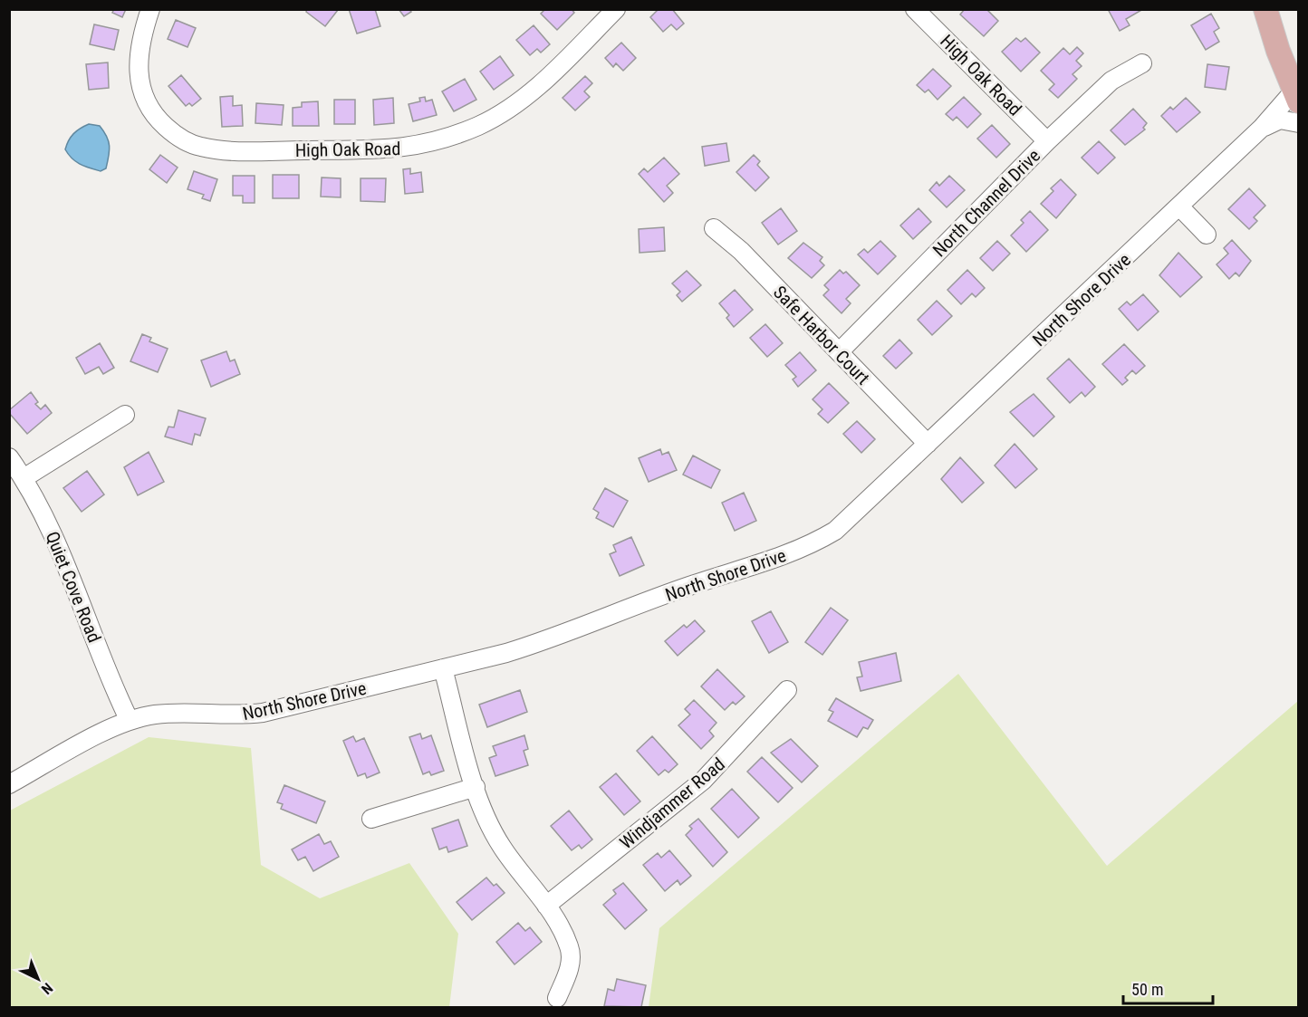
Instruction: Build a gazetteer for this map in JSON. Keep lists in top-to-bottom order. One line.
{"streets":{"street":["High Oak Road","North Channel Drive","North Shore Drive","Safe Harbor Court","Quiet Cove Road","Windjammer Road"]},"crossings":[["High Oak Road","North Channel Drive"],["North Channel Drive","Safe Harbor Court"],["North Shore Drive","Safe Harbor Court"],["North Shore Drive","Quiet Cove Road"]],"scale_bar":"50 m","north":"bottom right"}
